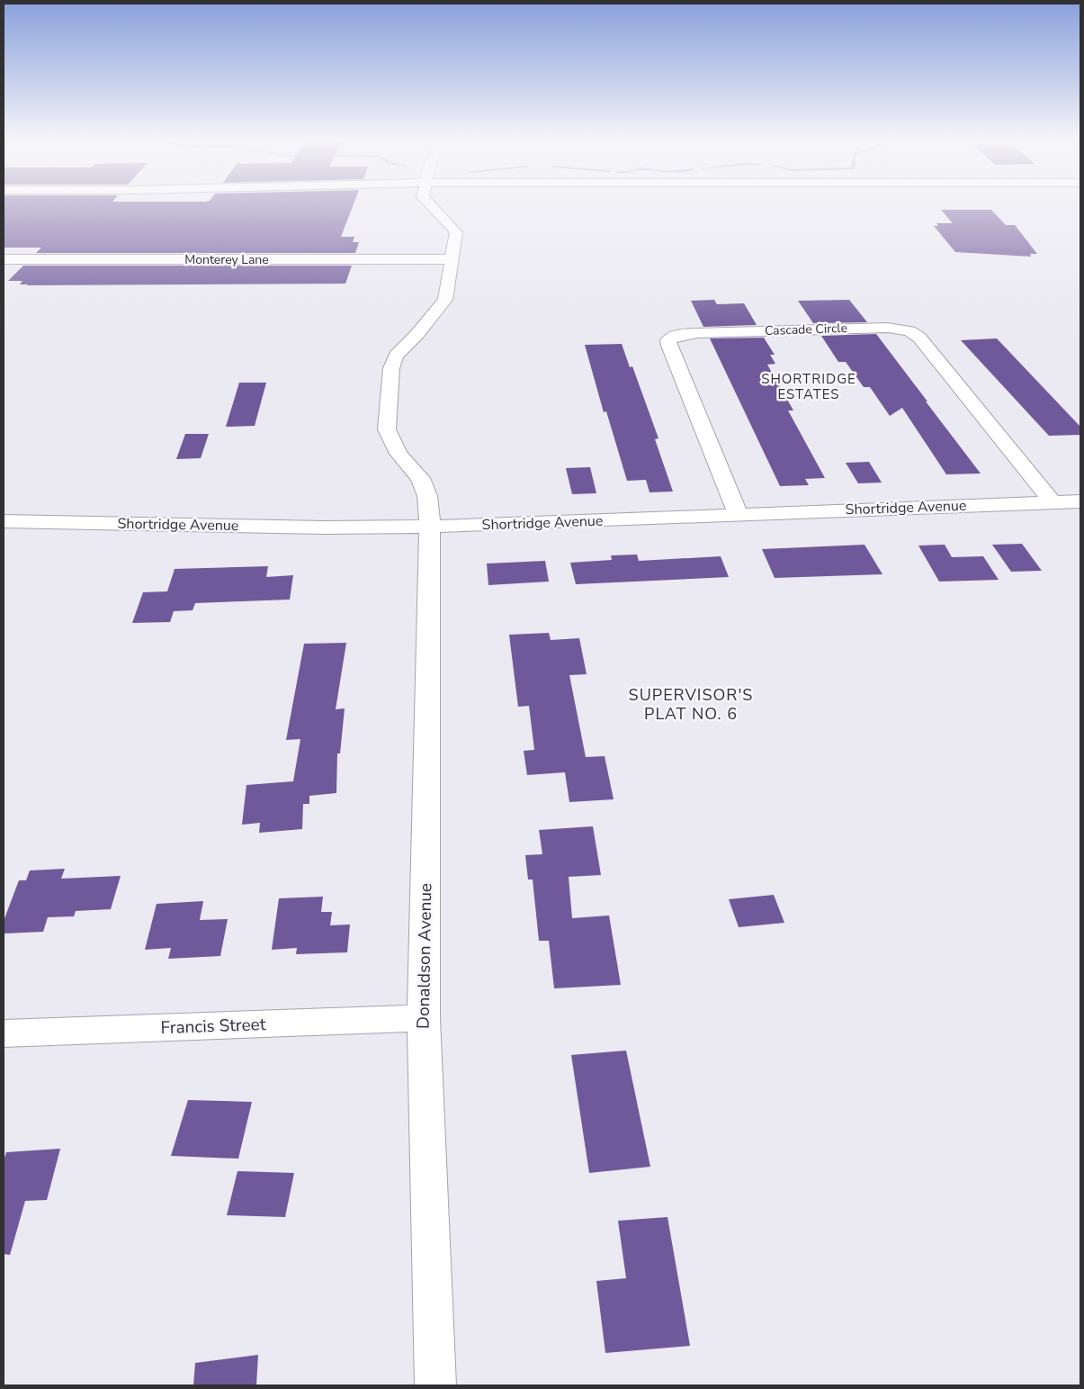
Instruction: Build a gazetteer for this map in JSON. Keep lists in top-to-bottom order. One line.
{"streets":{"street":["Monterey Lane","Cascade Circle","Shortridge Avenue","Donaldson Avenue","Francis Street"]},"crossings":[["Monterey Lane","Donaldson Avenue"],["Cascade Circle","Shortridge Avenue"],["Shortridge Avenue","Donaldson Avenue"],["Donaldson Avenue","Francis Street"]],"districts":["SHORTRIDGE ESTATES","SUPERVISOR'S PLAT NO. 6"]}
